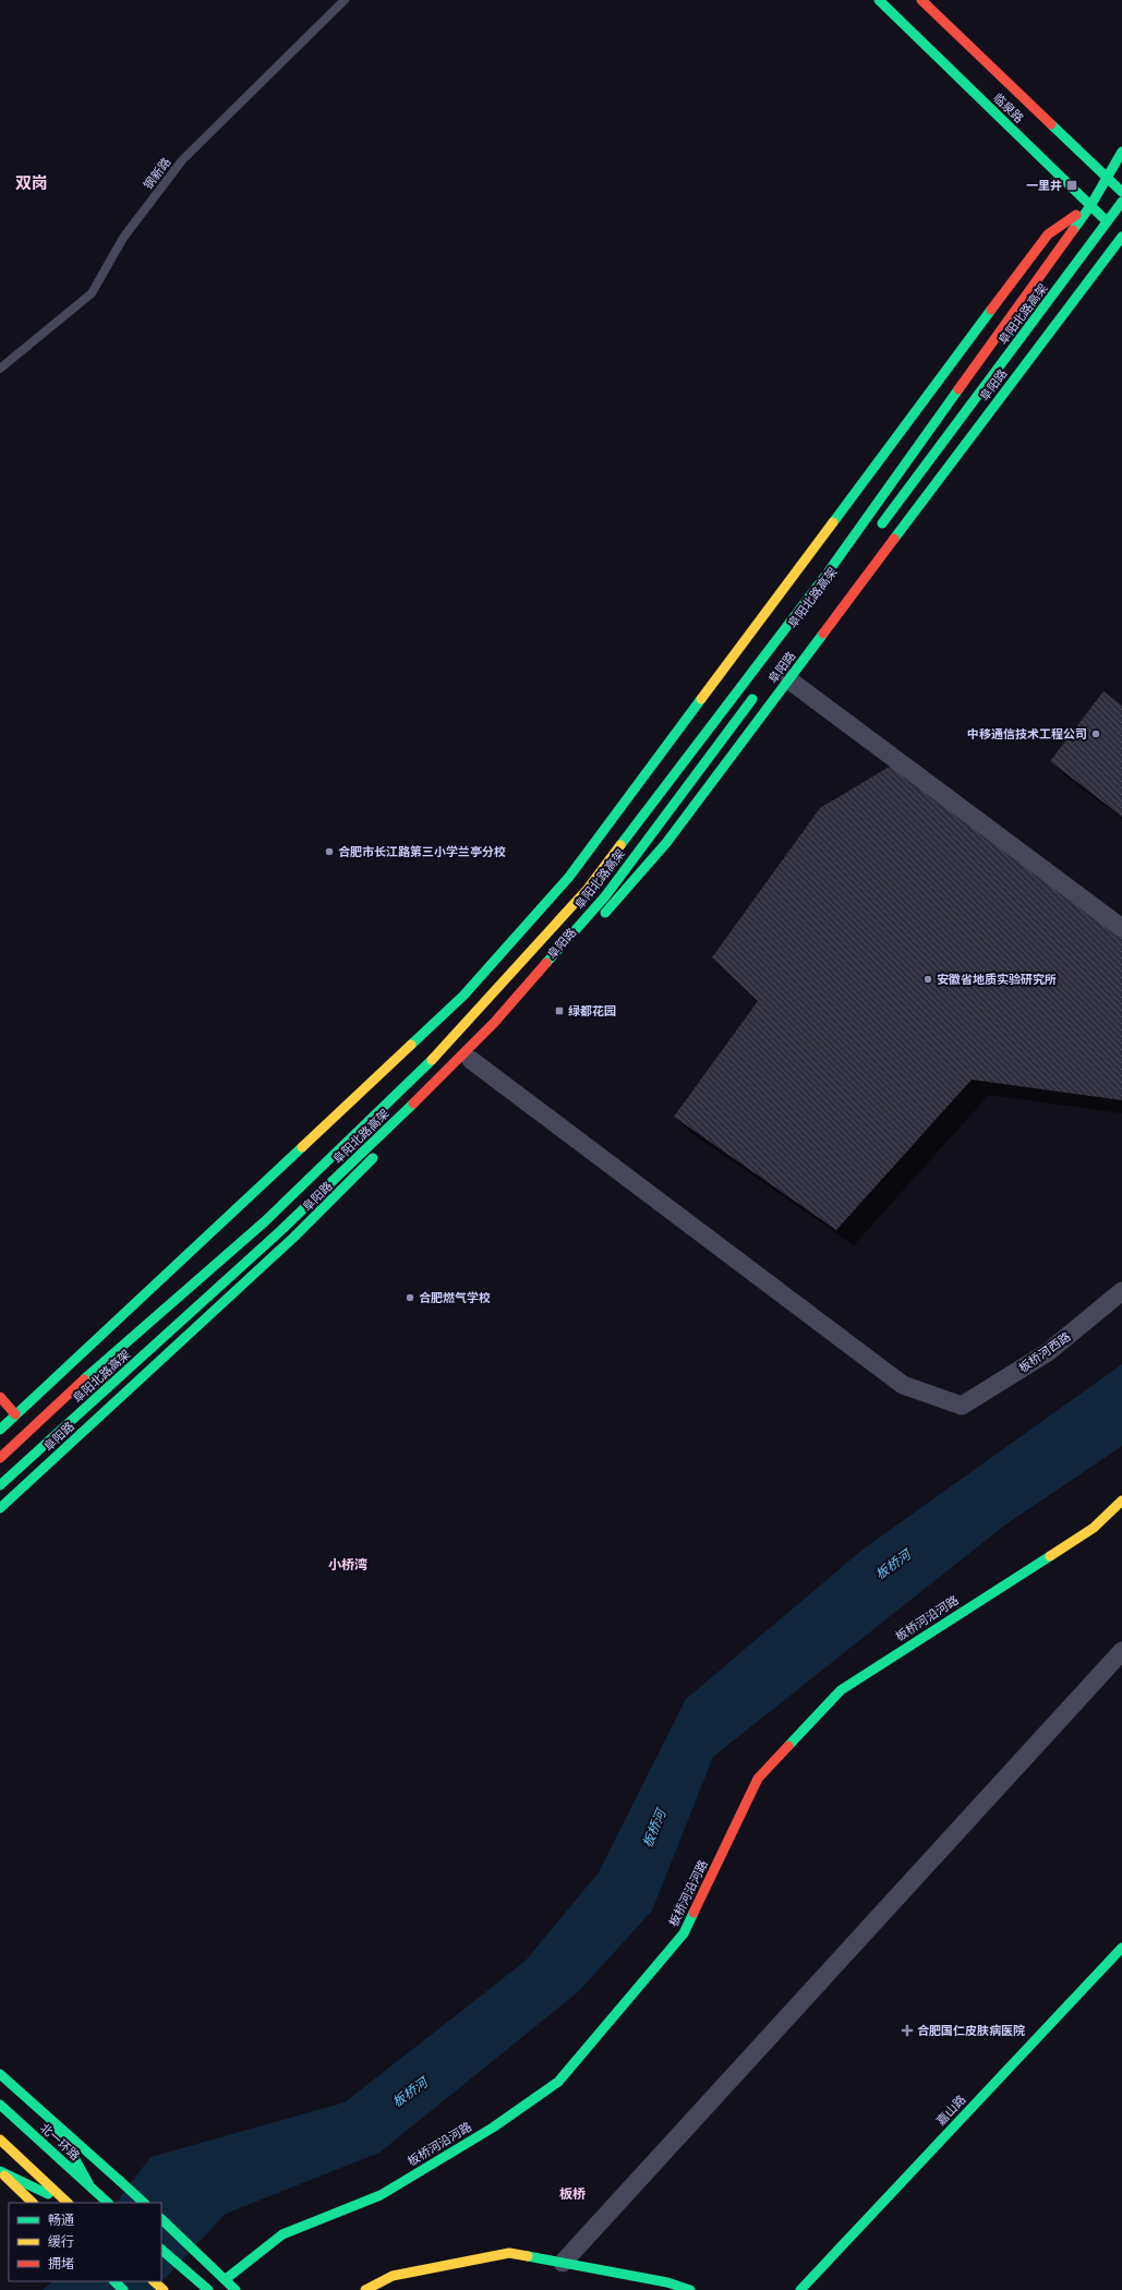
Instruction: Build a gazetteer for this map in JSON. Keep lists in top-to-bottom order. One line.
{"streets":{"main road":["临泉路","阜阳北路高架","阜阳路","板桥河沿河路","嘉山路","北一环路"],"street":["板桥河西路"],"lane":["钢新路"]},"crossings":[["临泉路","阜阳北路高架"],["临泉路","阜阳路"]],"districts":["双岗","小桥湾","板桥"],"water":["板桥河"],"places":{"transit":["一里井","绿都花园"],"other":["中移通信技术工程公司","合肥市长江路第三小学兰亭分校","安徽省地质实验研究所","合肥燃气学校"],"health":["合肥国仁皮肤病医院"]},"legend":["畅通","缓行","拥堵"]}
